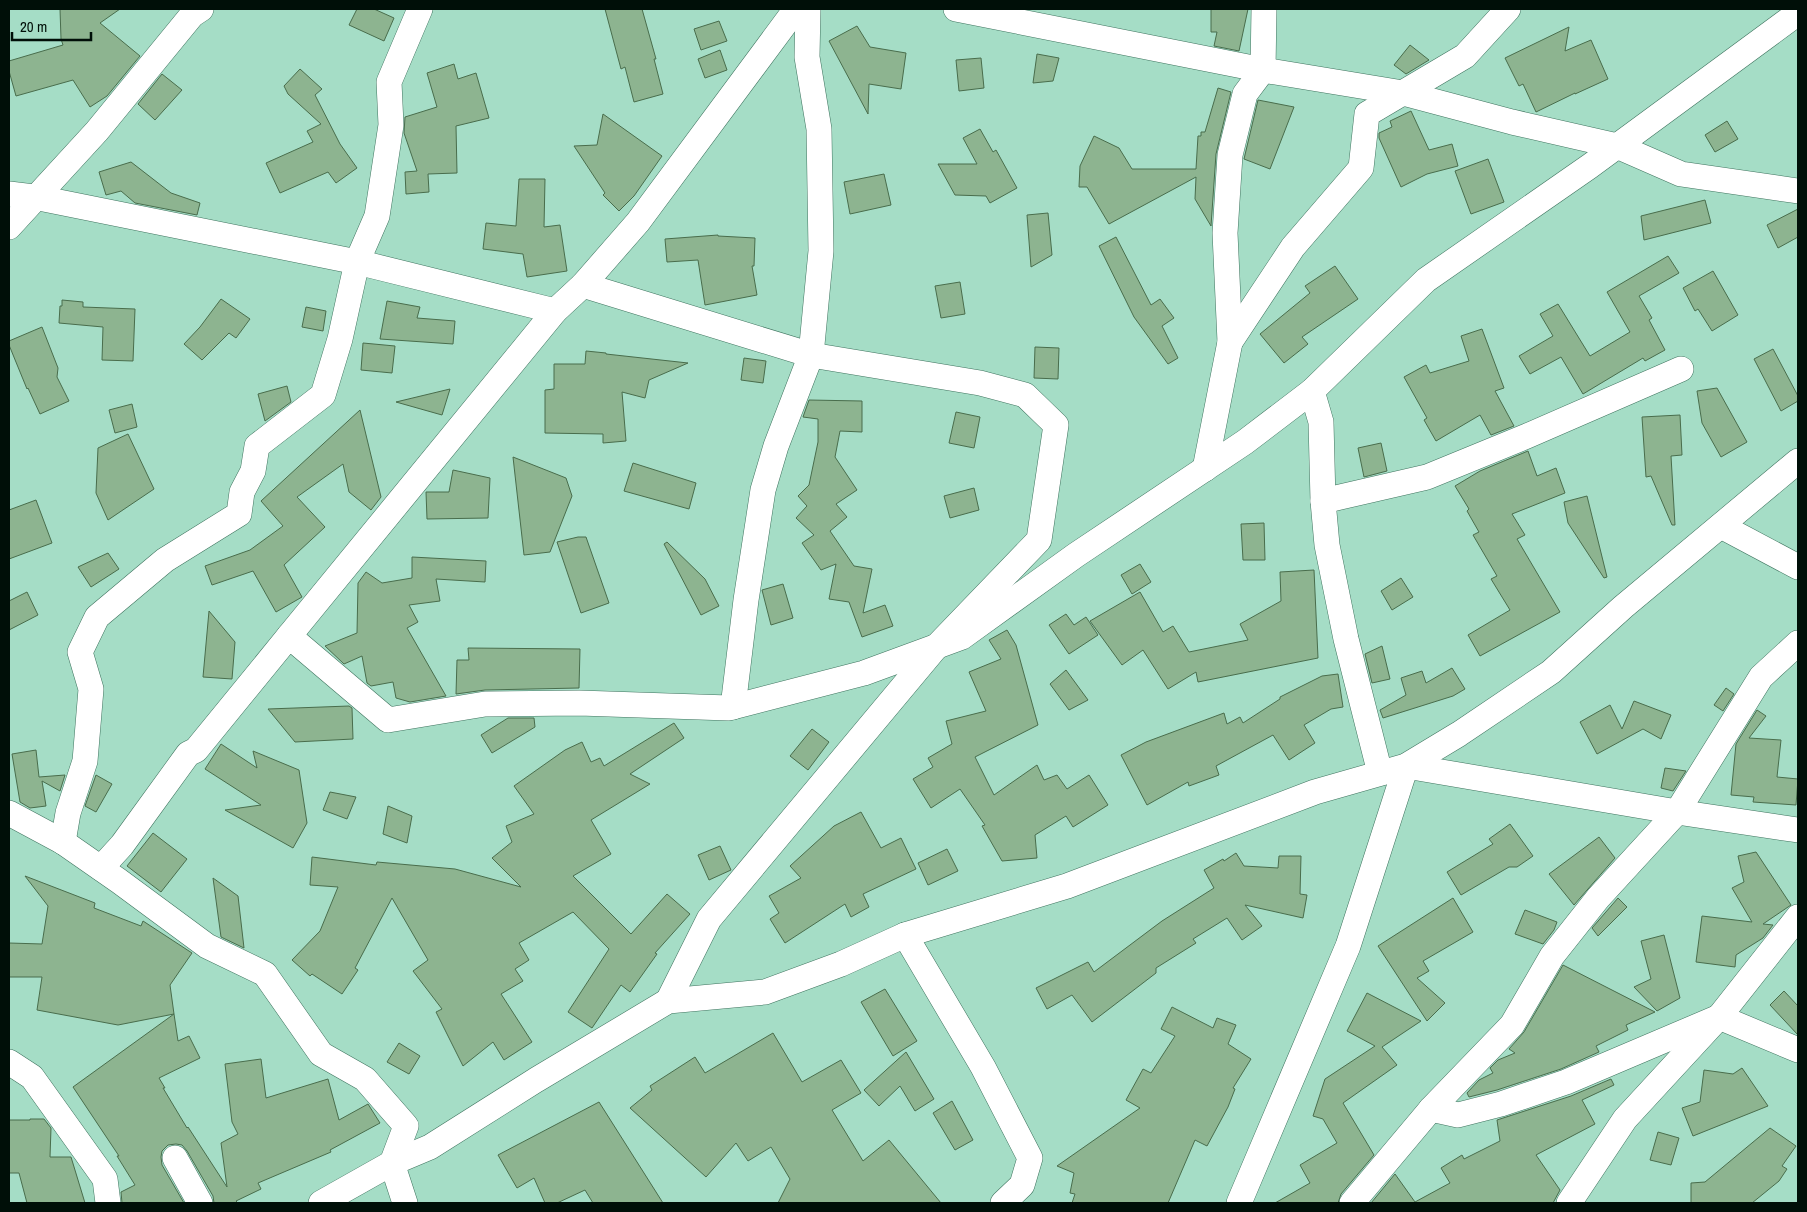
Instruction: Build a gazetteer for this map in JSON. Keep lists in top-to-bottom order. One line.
{"scale_bar":"20 m"}
